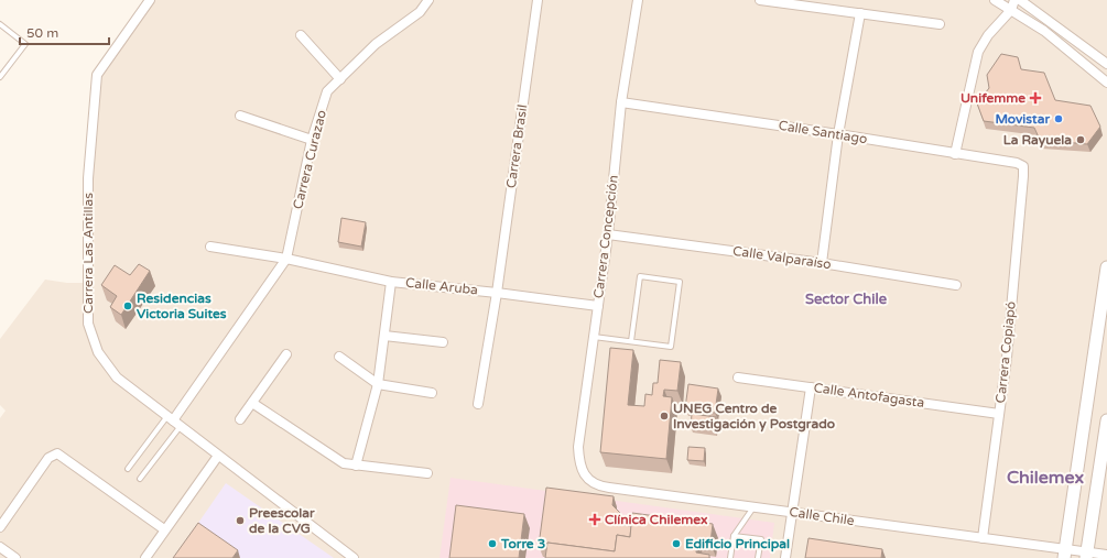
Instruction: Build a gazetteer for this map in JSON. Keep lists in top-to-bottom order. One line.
{"streets":{"street":["Calle Santiago","Carrera Brasil","Carrera Curazao","Carrera Concepción","Carrera Las Antillas","Calle Valparaíso","Calle Aruba","Carrera Copiapó","Calle Antofagasta","Calle Chile"]},"crossings":[["Calle Santiago","Carrera Concepción"],["Calle Santiago","Carrera Copiapó"],["Carrera Brasil","Calle Aruba"],["Carrera Curazao","Calle Aruba"],["Carrera Concepción","Calle Valparaíso"],["Carrera Concepción","Calle Aruba"],["Carrera Concepción","Calle Chile"],["Carrera Copiapó","Calle Antofagasta"],["Carrera Copiapó","Calle Chile"]],"districts":["Sector Chile","Chilemex"],"places":{"health":["Unifemme","Clínica Chilemex"],"other":["Movistar","La Rayuela","Residencias Victoria Suites","UNEG Centro de Investigación y Postgrado","Preescolar de la CVG","Torre 3","Edificio Principal"]},"scale_bar":"50 m"}
